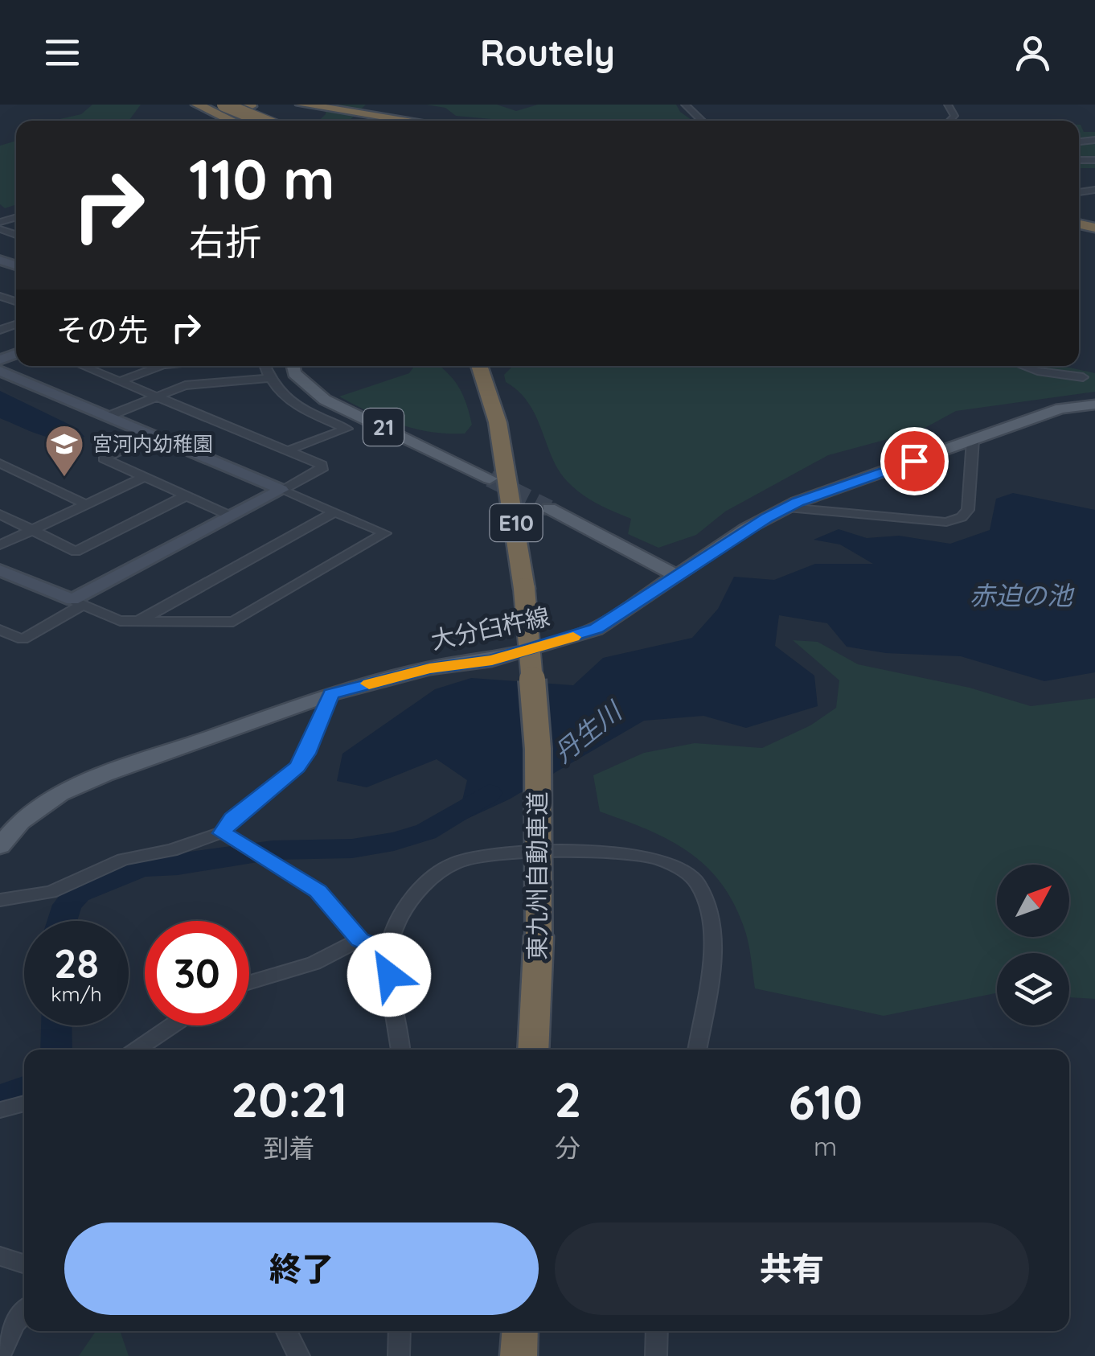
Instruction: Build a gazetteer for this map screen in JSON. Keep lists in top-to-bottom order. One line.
{"streets":{"highway":["E10","東九州自動車道"],"main road":["21","大分臼杵線"]},"water":["赤迫の池","丹生川"],"places":{"school or university":["宮河内幼稚園"]},"north":"top right","page":{"header":"Routely","turn":["110 m","右折"],"then":"その先","speed":"28 km/h","limit":"30","eta":["20:21","到着","2","分","610","m"],"buttons":["終了","共有"]}}
